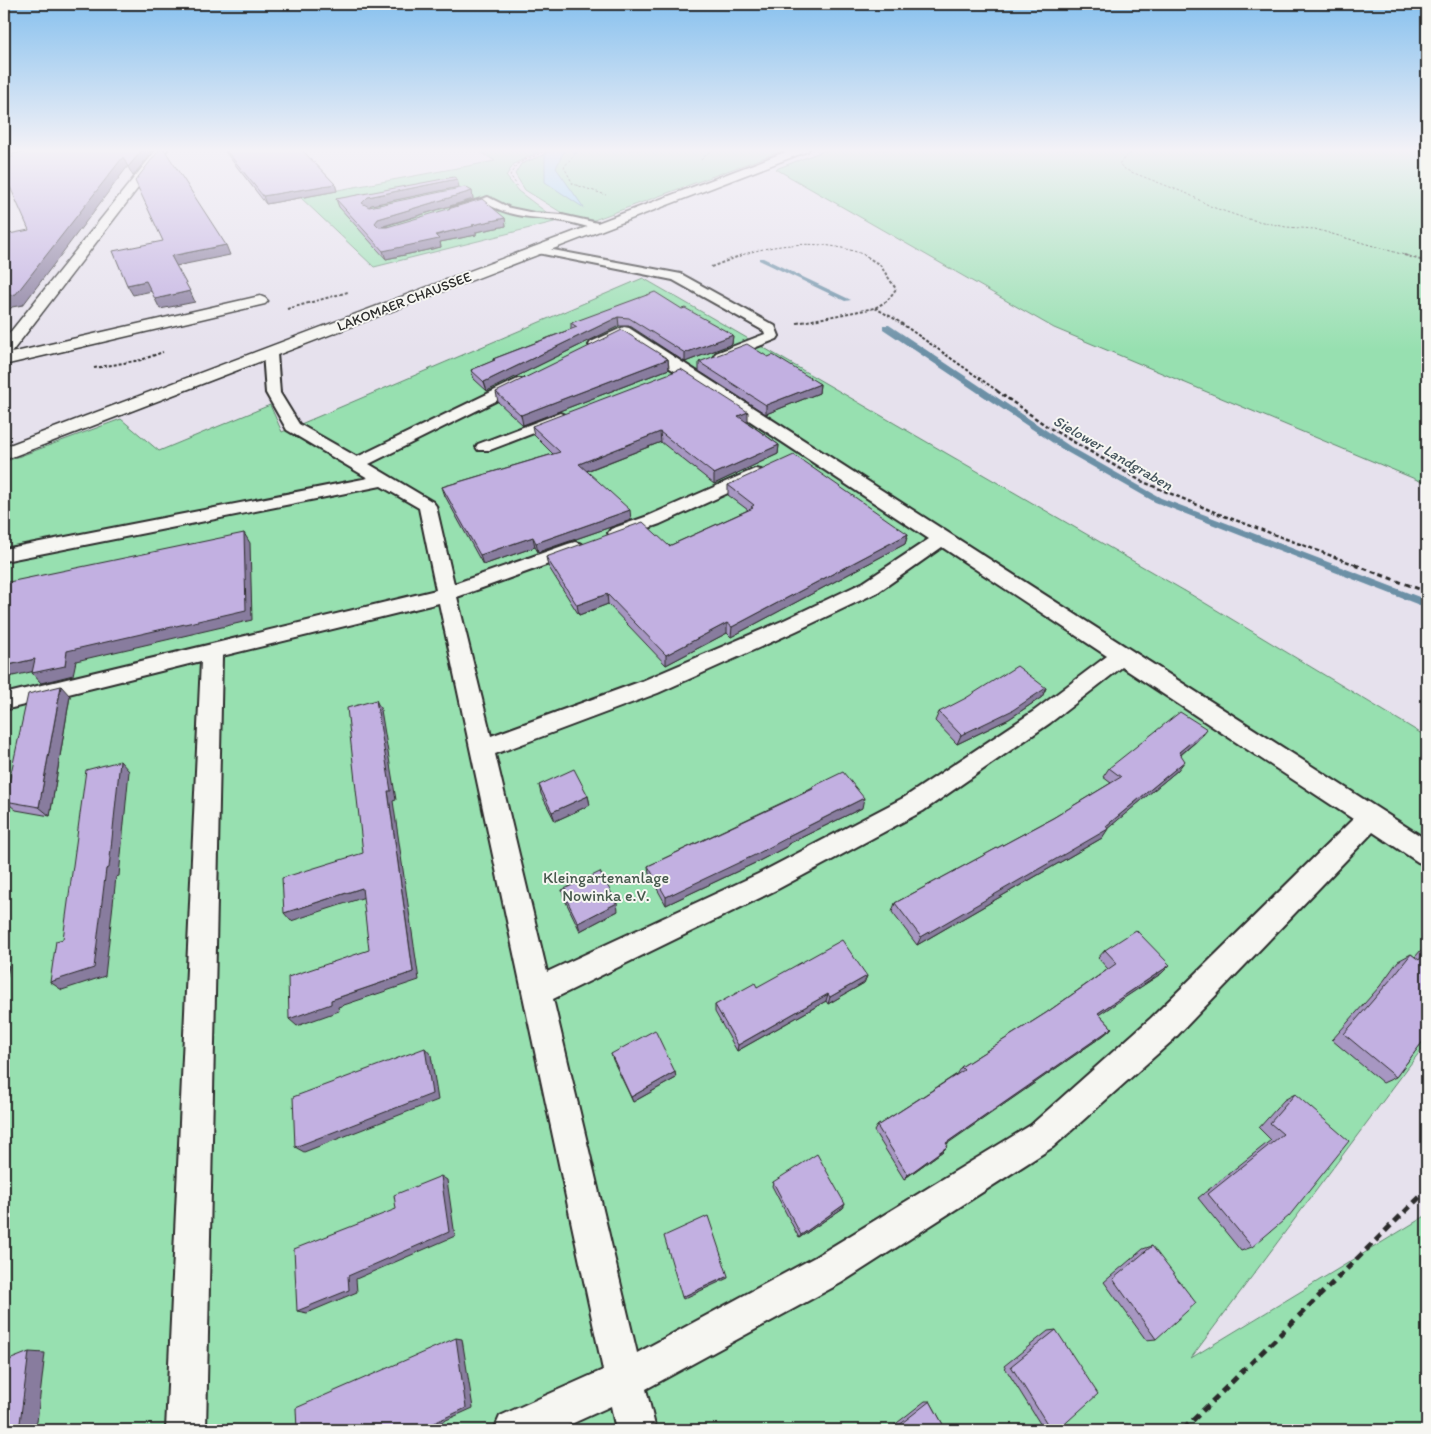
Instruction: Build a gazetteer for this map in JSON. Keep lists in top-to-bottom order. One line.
{"streets":{"street":["LAKOMAER CHAUSSEE"]},"water":["Sielower Landgraben"],"parks":["Kleingartenanlage Nowinka e.V."]}
